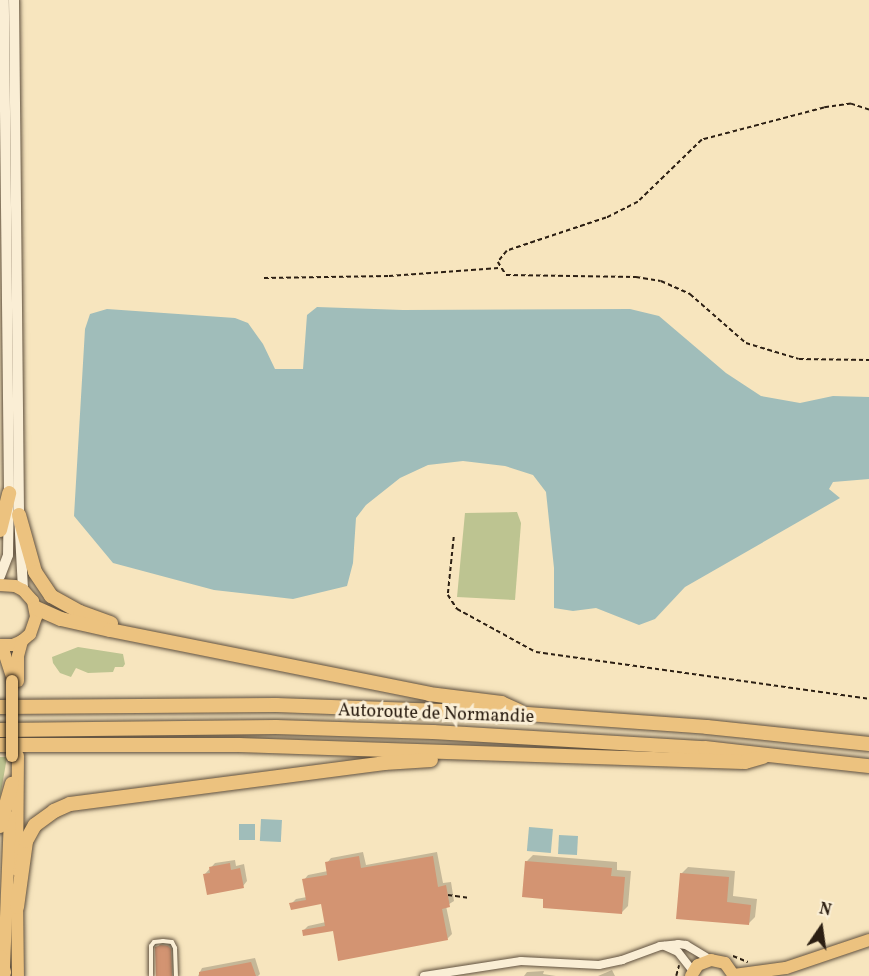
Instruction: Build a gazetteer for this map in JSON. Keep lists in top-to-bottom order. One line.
{"streets":{"highway":["Autoroute de Normandie"]},"north":"top"}
